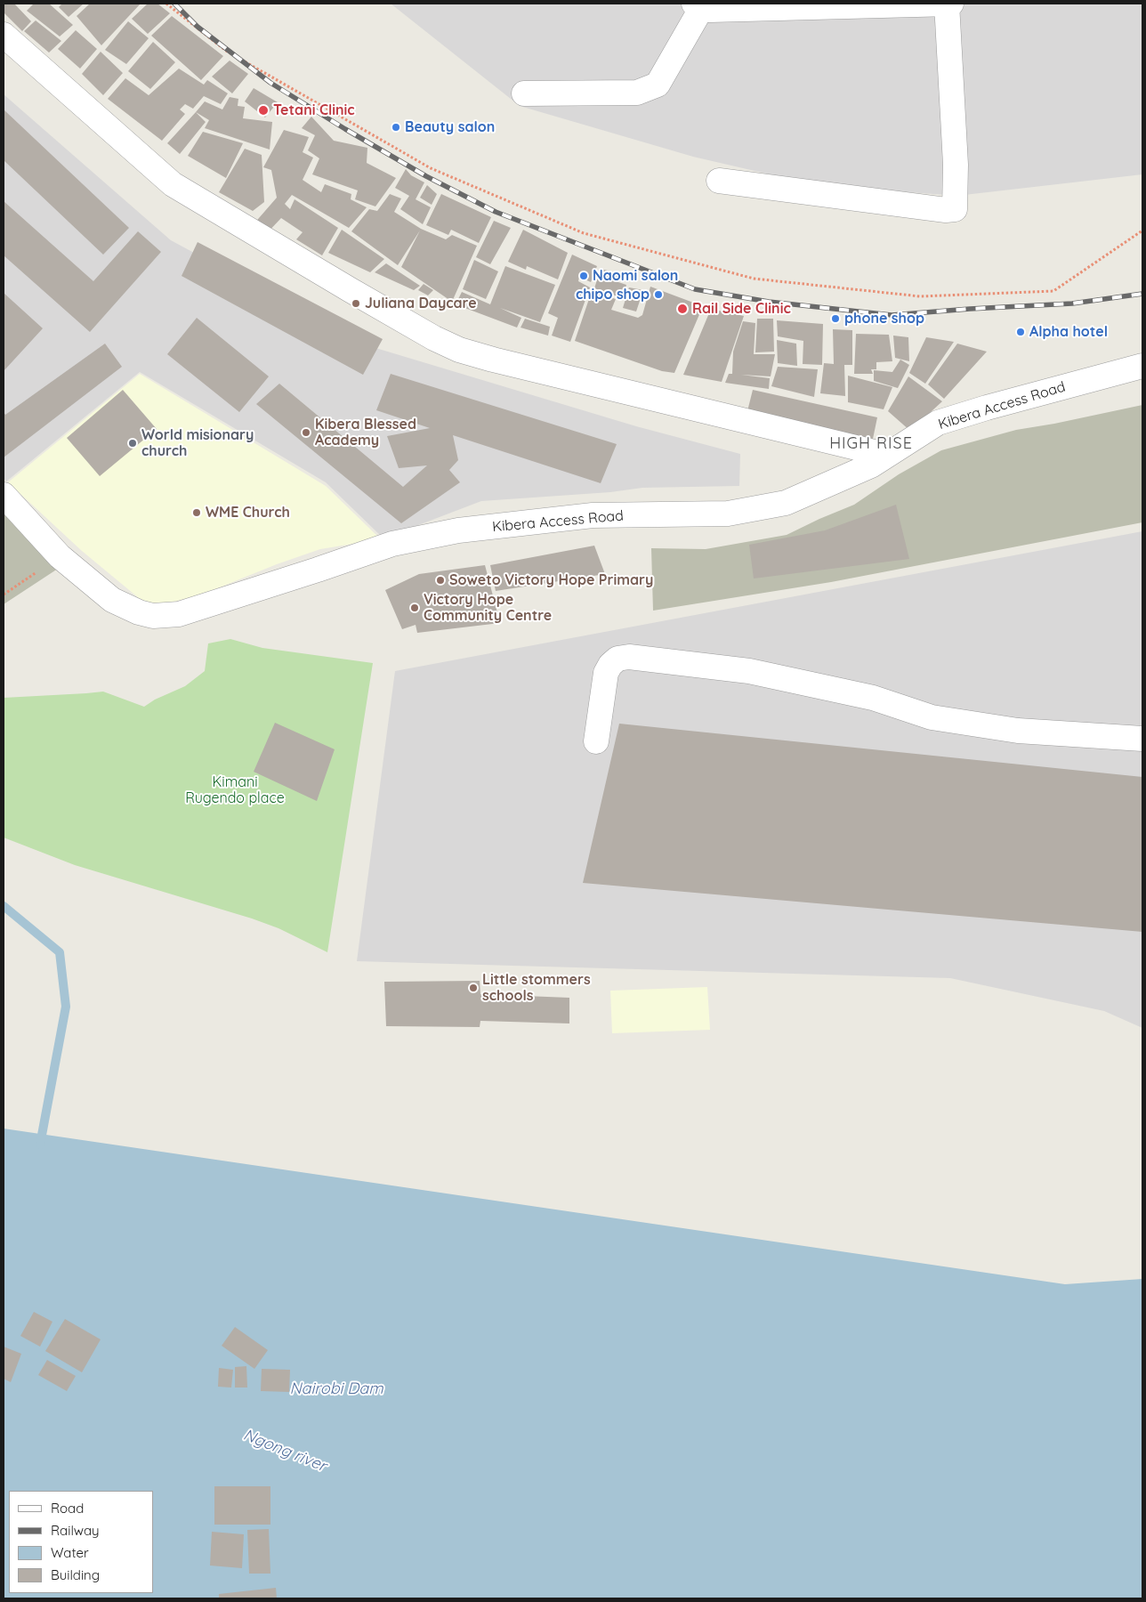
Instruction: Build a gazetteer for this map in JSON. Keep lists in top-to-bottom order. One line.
{"streets":{"street":["Kibera Access Road"]},"districts":["HIGH RISE"],"water":["Nairobi Dam","Ngong river"],"parks":["Kimani Rugendo place"],"places":["Tetani Clinic","Beauty salon","Naomi salon","chipo shop","Juliana Daycare","Rail Side Clinic","phone shop","Alpha hotel","Kibera Blessed Academy","World misionary church","WME Church","Soweto Victory Hope Primary","Victory Hope Community Centre","Little stommers schools"],"legend":["Road","Railway","Water","Building"]}
